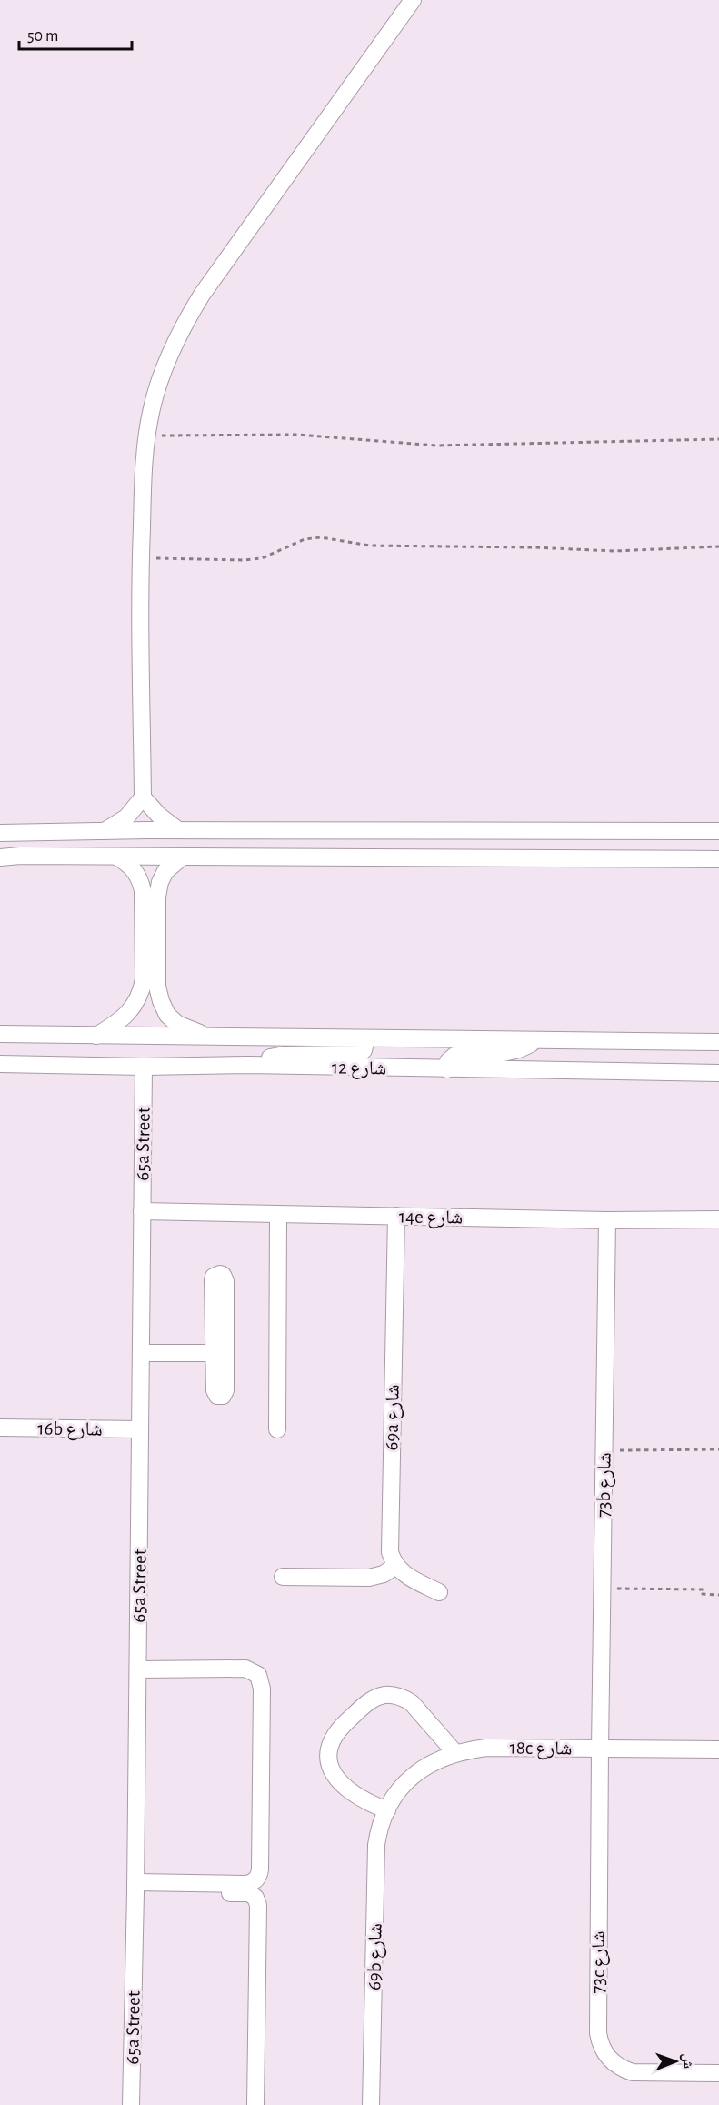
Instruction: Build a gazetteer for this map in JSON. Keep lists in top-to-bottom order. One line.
{"streets":{"street":["شارع 12","65a Street","14e شارع","69a شارع","16b شارع","73b شارع","18c شارع","69b شارع","73c شارع"]},"crossings":[["شارع 12","65a Street"],["65a Street","14e شارع"],["65a Street","16b شارع"],["14e شارع","69a شارع"],["14e شارع","73b شارع"],["73b شارع","18c شارع"],["73b شارع","73c شارع"],["18c شارع","69b شارع"],["18c شارع","73c شارع"]],"scale_bar":"50 m","north":"right"}
